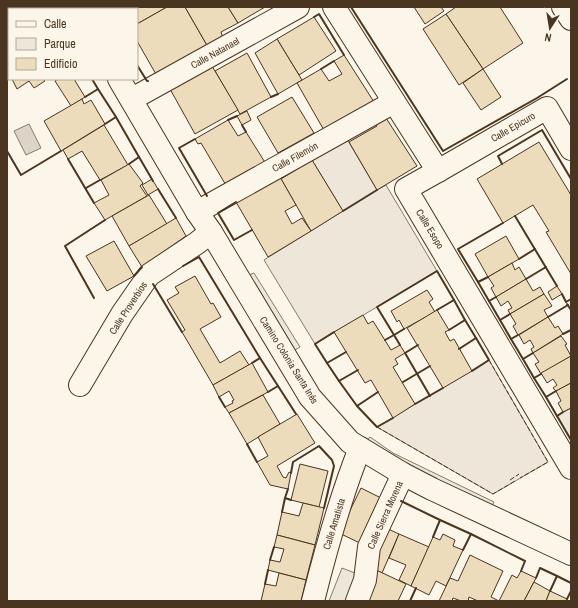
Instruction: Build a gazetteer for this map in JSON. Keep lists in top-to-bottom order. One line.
{"streets":{"street":["Calle Natanael","Calle Epicuro","Calle Filemón","Calle Esopo","Calle Proverbios","Camino Colonia Santa Inés","Calle Sierra Morena","Calle Amatista"]},"crossings":[["Calle Natanael","Camino Colonia Santa Inés"],["Calle Epicuro","Calle Esopo"],["Calle Filemón","Camino Colonia Santa Inés"],["Calle Proverbios","Camino Colonia Santa Inés"],["Camino Colonia Santa Inés","Calle Sierra Morena"],["Camino Colonia Santa Inés","Calle Amatista"]],"legend":["Calle","Parque","Edificio"],"north":"bottom"}
